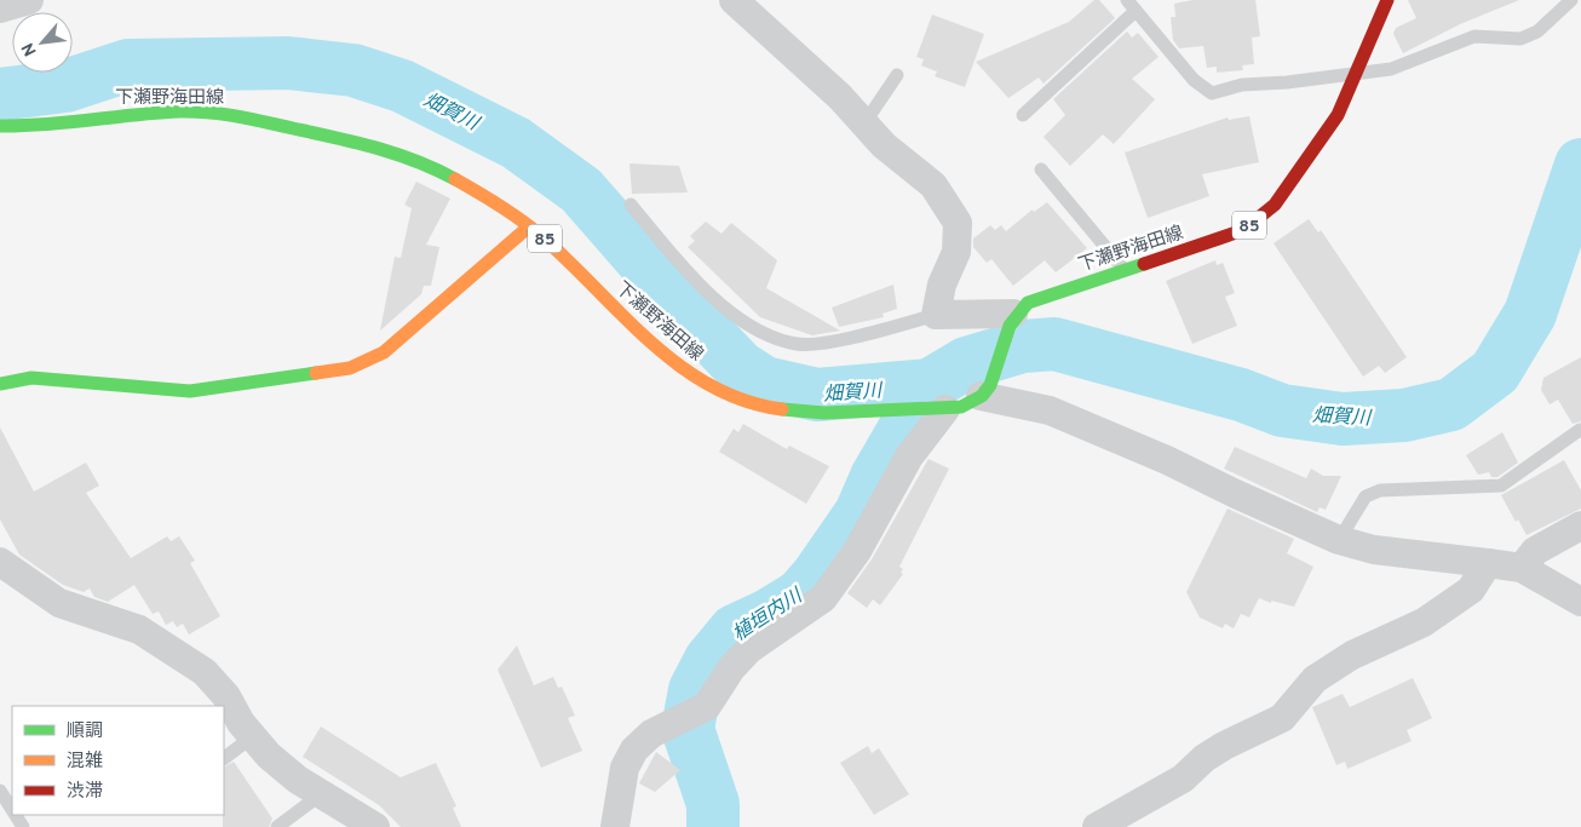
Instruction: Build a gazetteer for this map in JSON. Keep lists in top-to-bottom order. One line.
{"streets":{"main road":["下瀬野海田線","85"]},"water":["畑賀川","植垣内川"],"legend":["順調","混雑","渋滞"],"north":"bottom left"}
